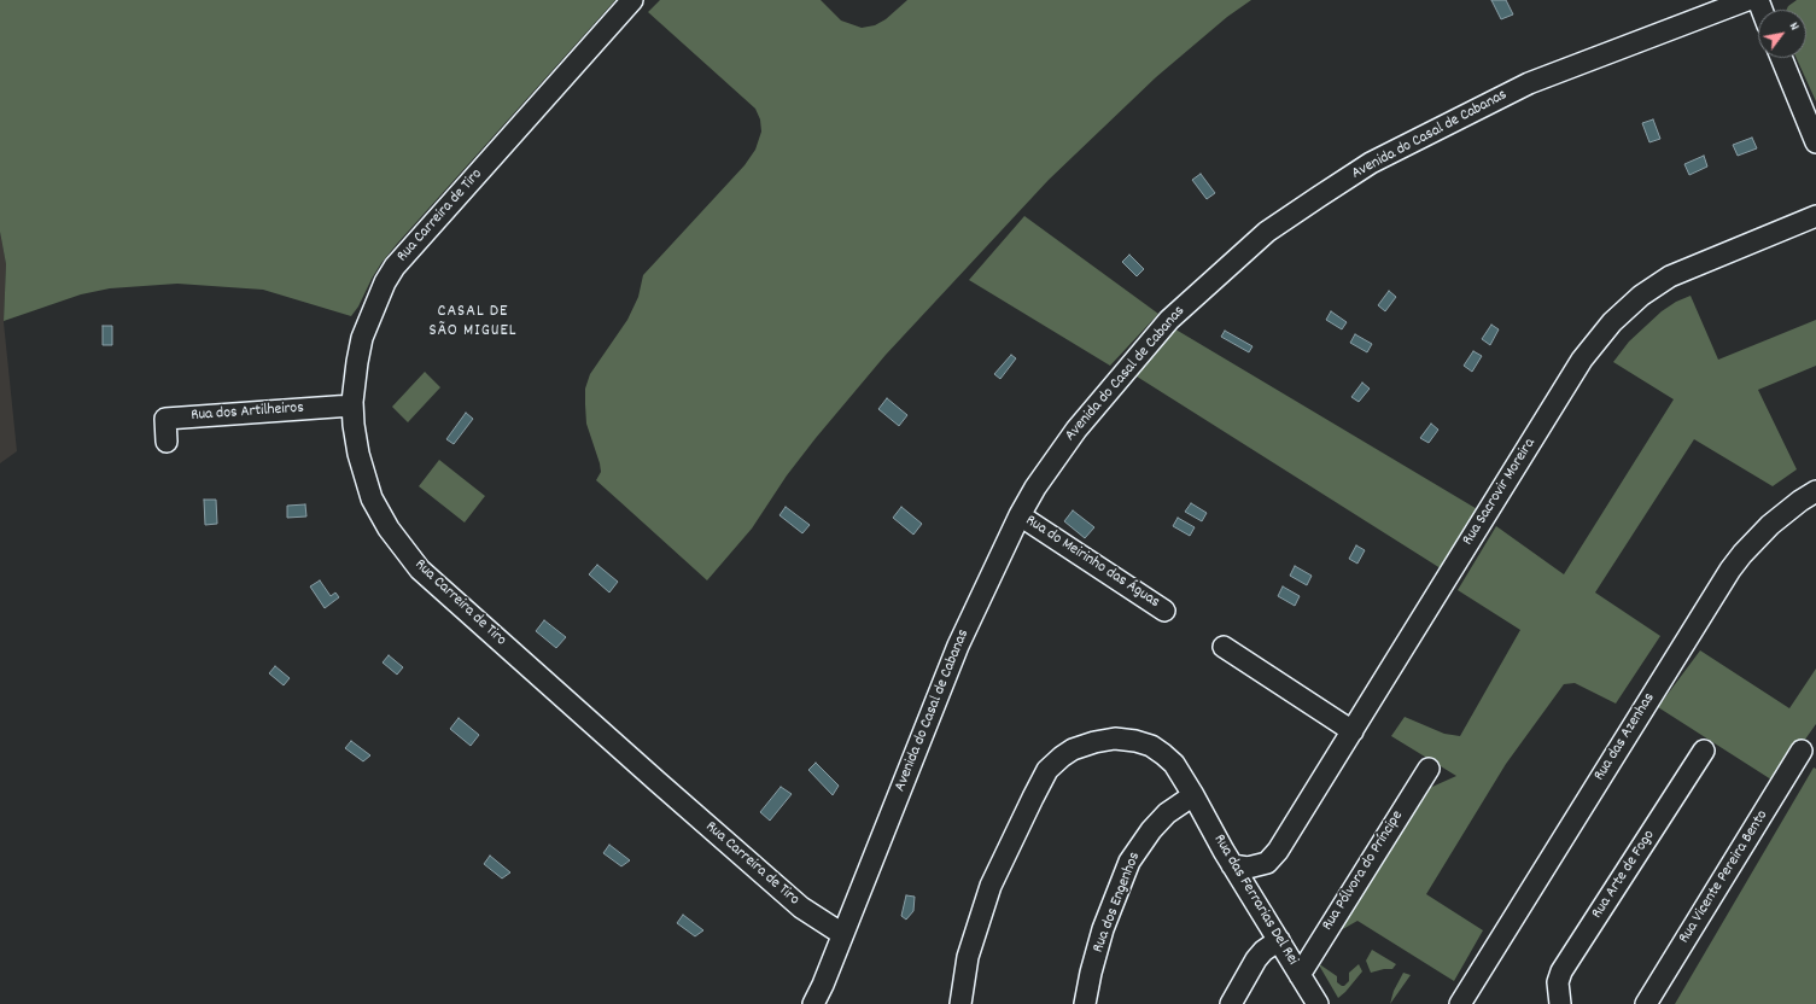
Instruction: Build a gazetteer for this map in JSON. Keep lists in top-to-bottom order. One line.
{"streets":{"street":["Avenida do Casal de Cabanas","Rua Carreira de Tiro","Rua dos Artilheiros","Rua Sacrovir Moreira","Rua do Meirinho das Águas","Rua das Azenhas","Rua Pólvora do Príncipe","Rua Arte de Fogo","Rua Vicente Pereira Bento","Rua das Ferrarias Del Rei","Rua dos Engenhos"]},"crossings":[["Avenida do Casal de Cabanas","Rua Carreira de Tiro"],["Avenida do Casal de Cabanas","Rua do Meirinho das Águas"],["Rua Carreira de Tiro","Rua dos Artilheiros"],["Rua Sacrovir Moreira","Rua das Ferrarias Del Rei"],["Rua Pólvora do Príncipe","Rua das Ferrarias Del Rei"],["Rua das Ferrarias Del Rei","Rua dos Engenhos"]],"districts":["CASAL DE SÃO MIGUEL"],"north":"top right"}
